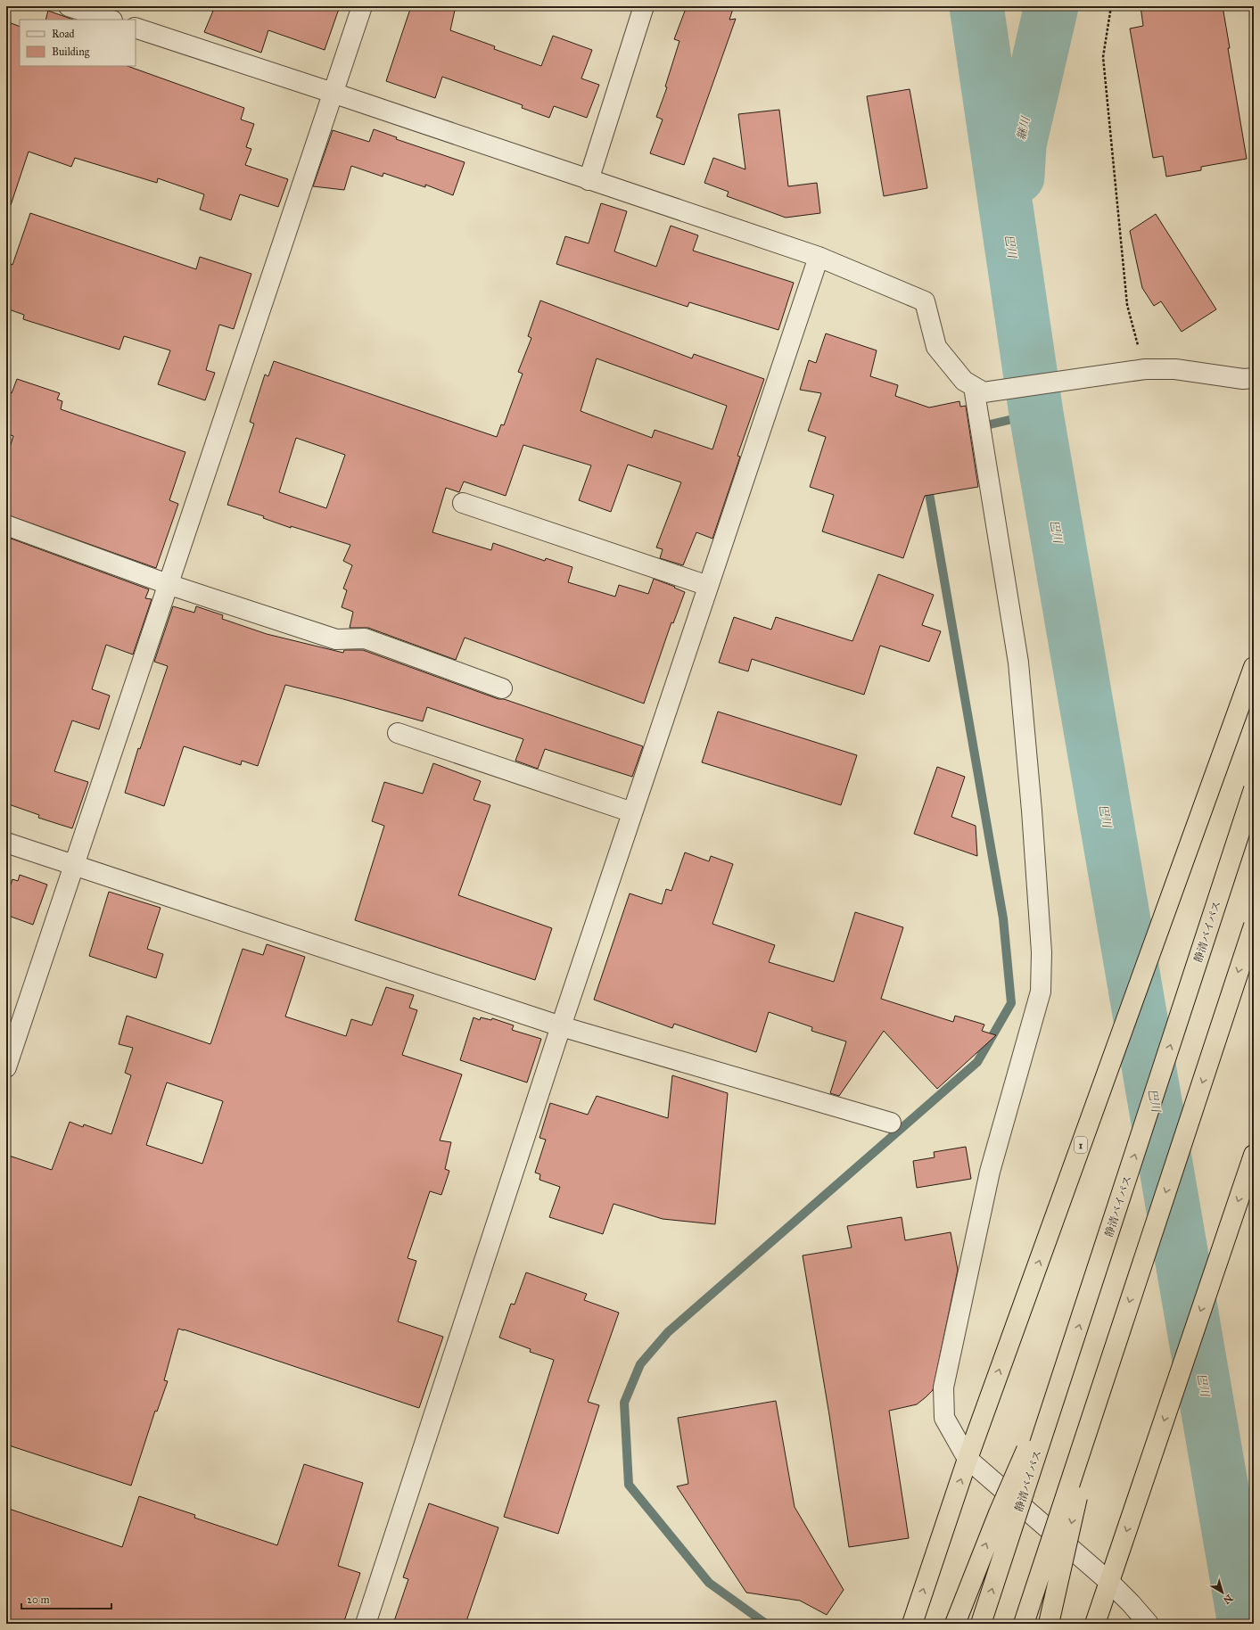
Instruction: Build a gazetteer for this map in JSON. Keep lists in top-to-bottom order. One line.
{"streets":{"highway":["静清バイパス","1"]},"water":["継川","巴川"],"legend":["Road","Building"],"scale_bar":"20 m","north":"bottom right"}
